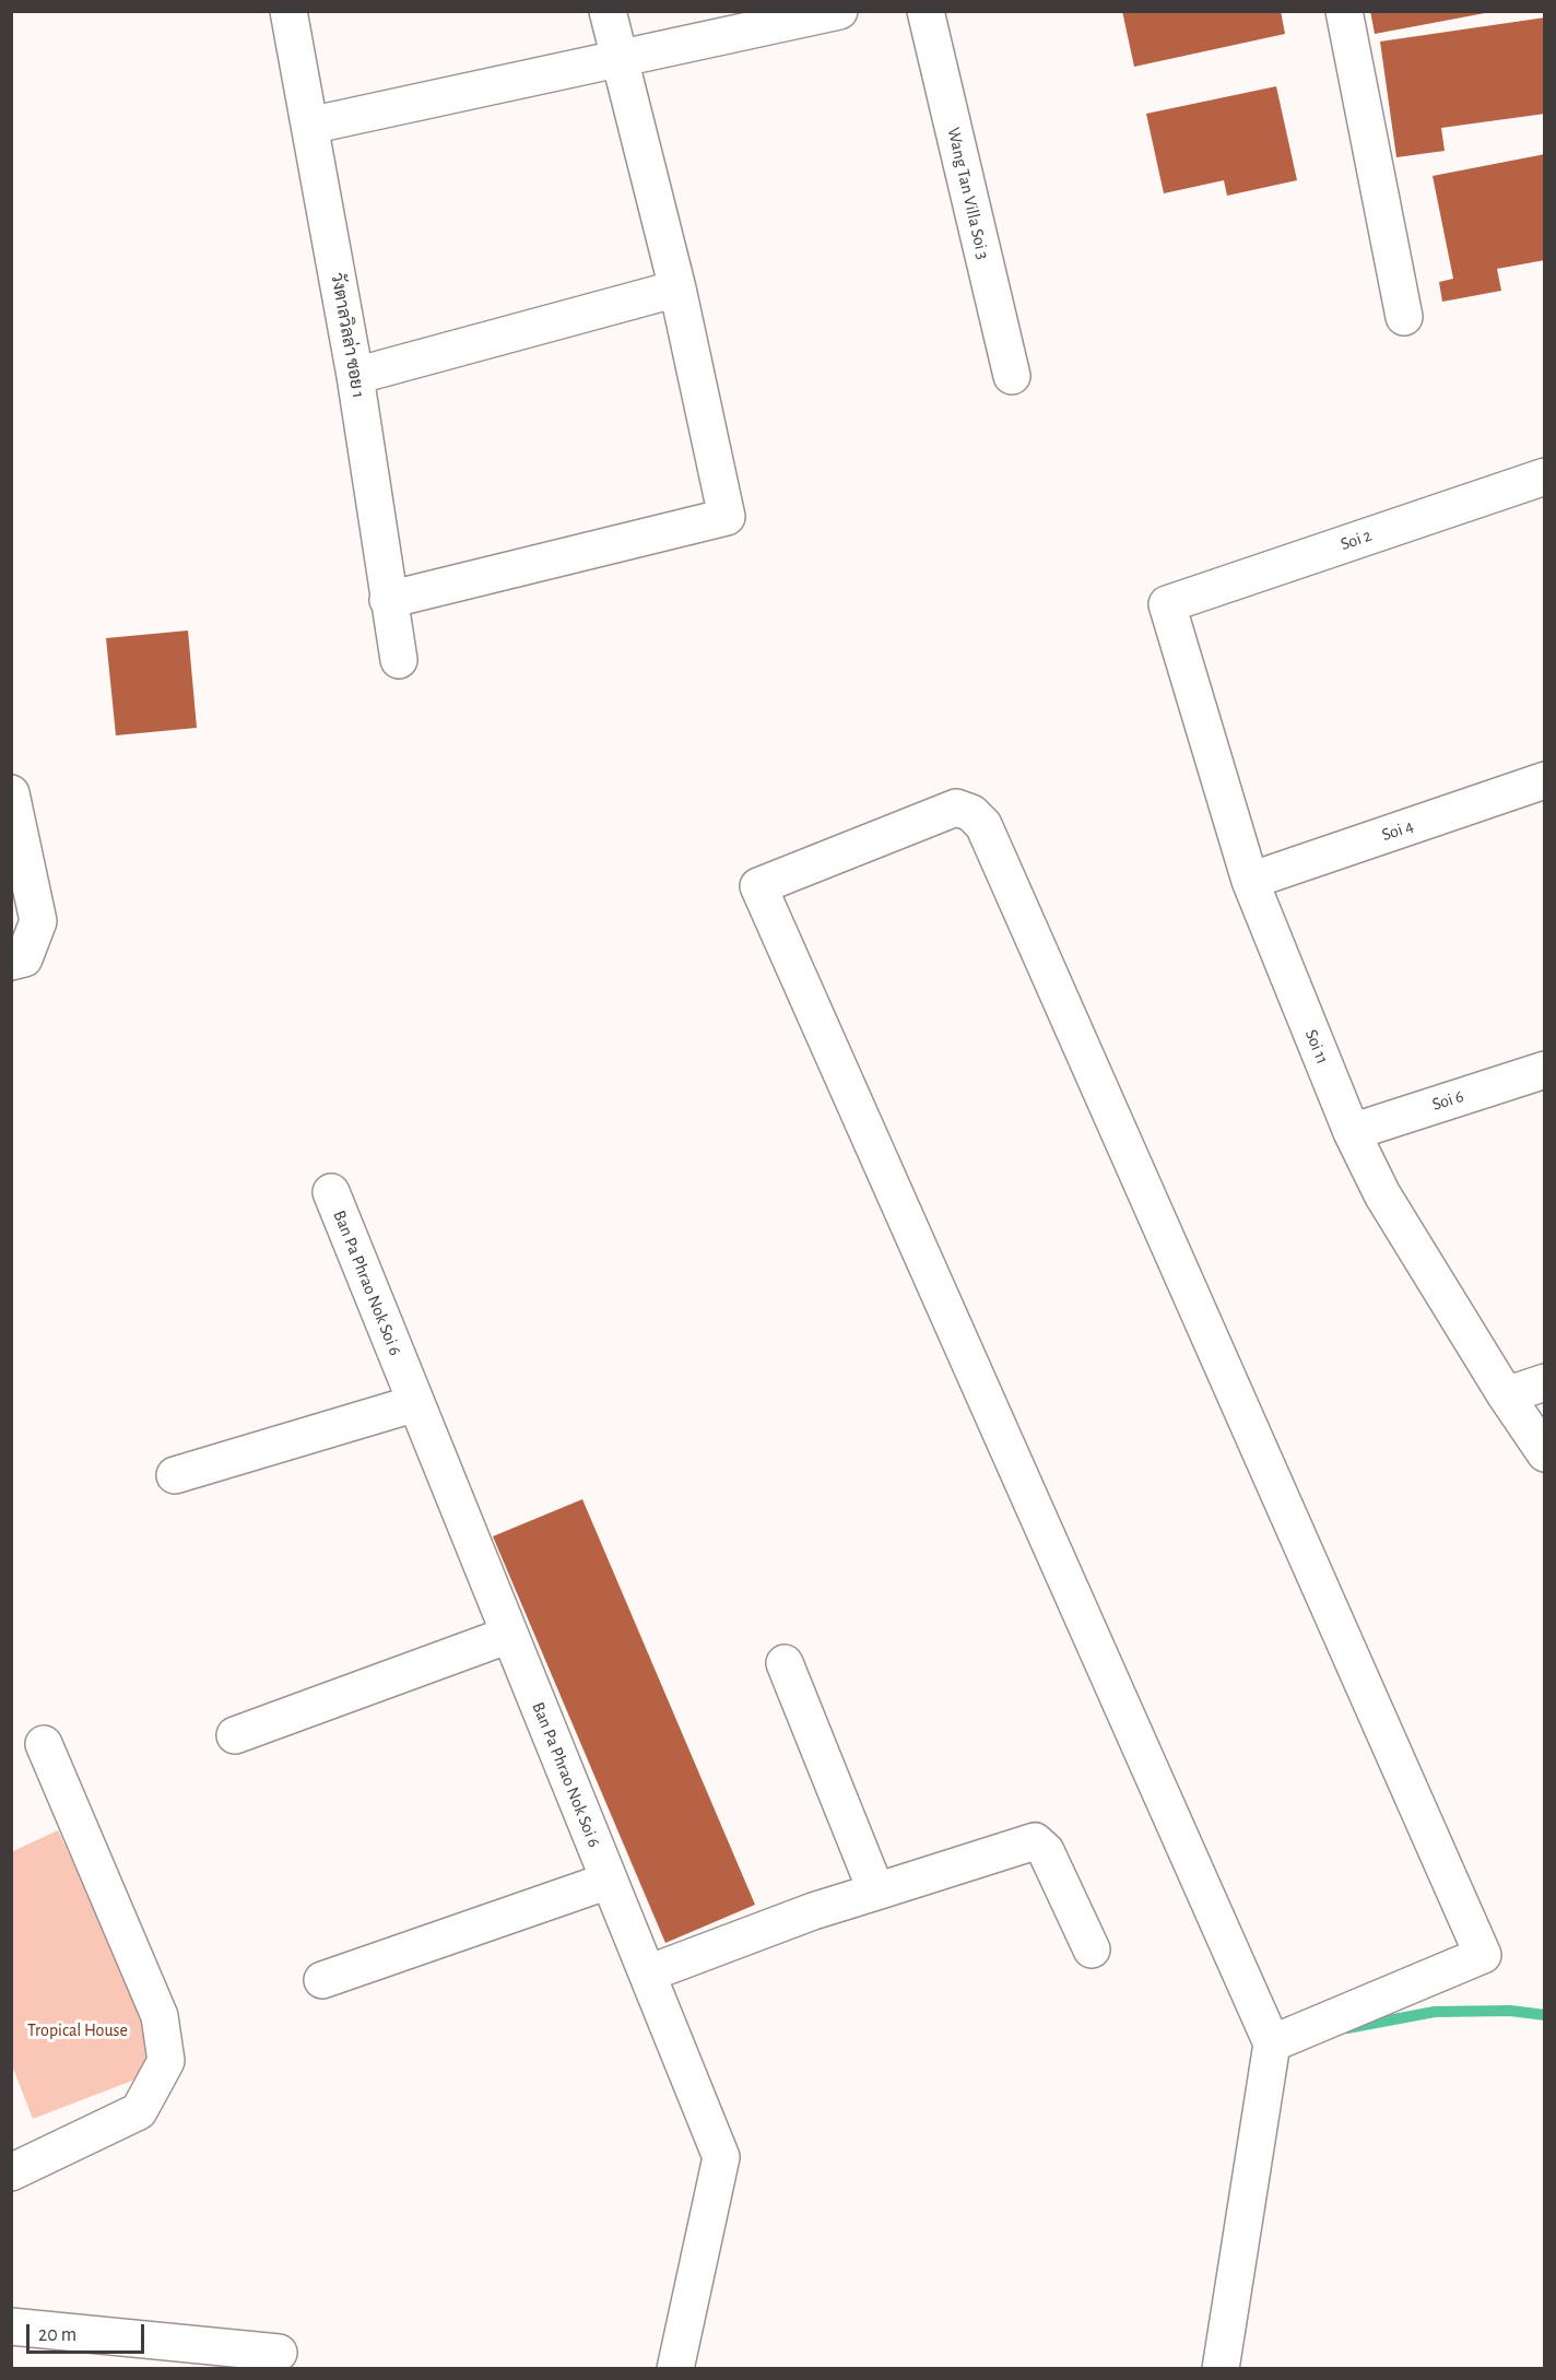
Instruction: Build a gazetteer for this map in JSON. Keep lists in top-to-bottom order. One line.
{"streets":{"street":["Wang Tan Villa Soi 3","วังตาลวิลล่า ซอย 1","Soi 2","Soi 4","Soi 11","Soi 6","Ban Pa Phrao Nok Soi 6"]},"crossings":[["Soi 2","Soi 11"],["Soi 4","Soi 11"],["Soi 11","Soi 6"]],"parks":["Tropical House"],"scale_bar":"20 m"}
